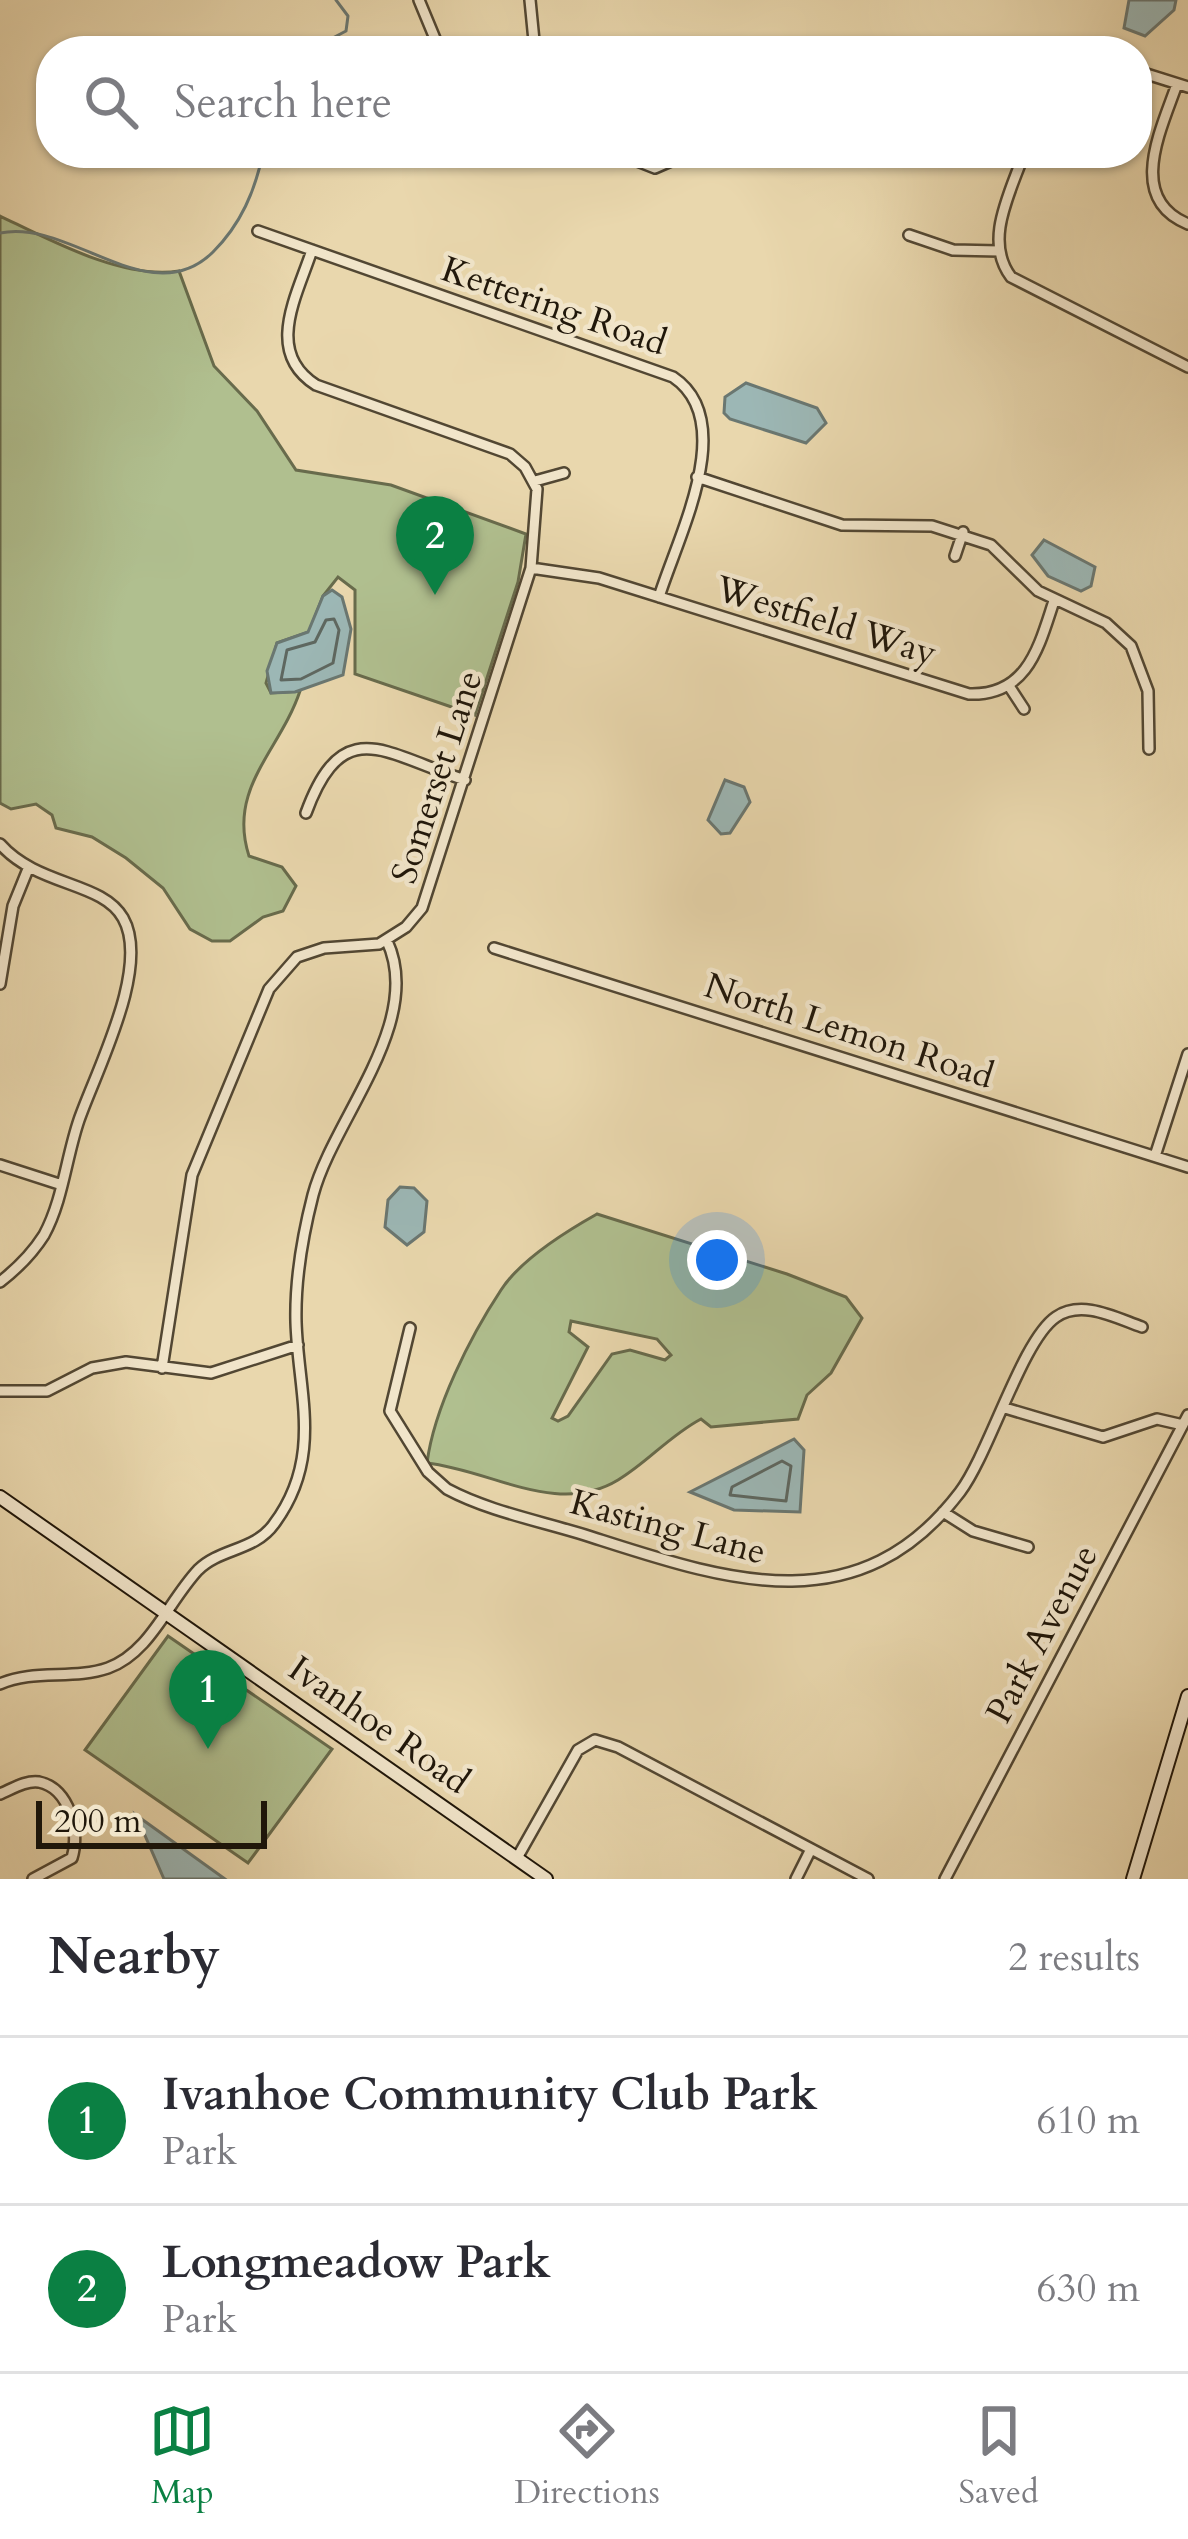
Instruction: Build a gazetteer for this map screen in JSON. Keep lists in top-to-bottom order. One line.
{"streets":{"main road":["Ivanhoe Road"],"street":["Kettering Road","Westfield Way","Somerset Lane","North Lemon Road","Kasting Lane","Park Avenue"]},"crossings":[["Kettering Road","Westfield Way"],["Westfield Way","Somerset Lane"]],"scale_bar":"200 m","page":{"search":"Search here","pins":["2","1"],"scale":"200 m","heading":["Nearby","2 results"],"list":[{"mark":"1","name":"Ivanhoe Community Club Park","note":"Park","value":"610 m"},{"mark":"2","name":"Longmeadow Park","note":"Park","value":"630 m"}],"nav":["Map","Directions","Saved"]}}
